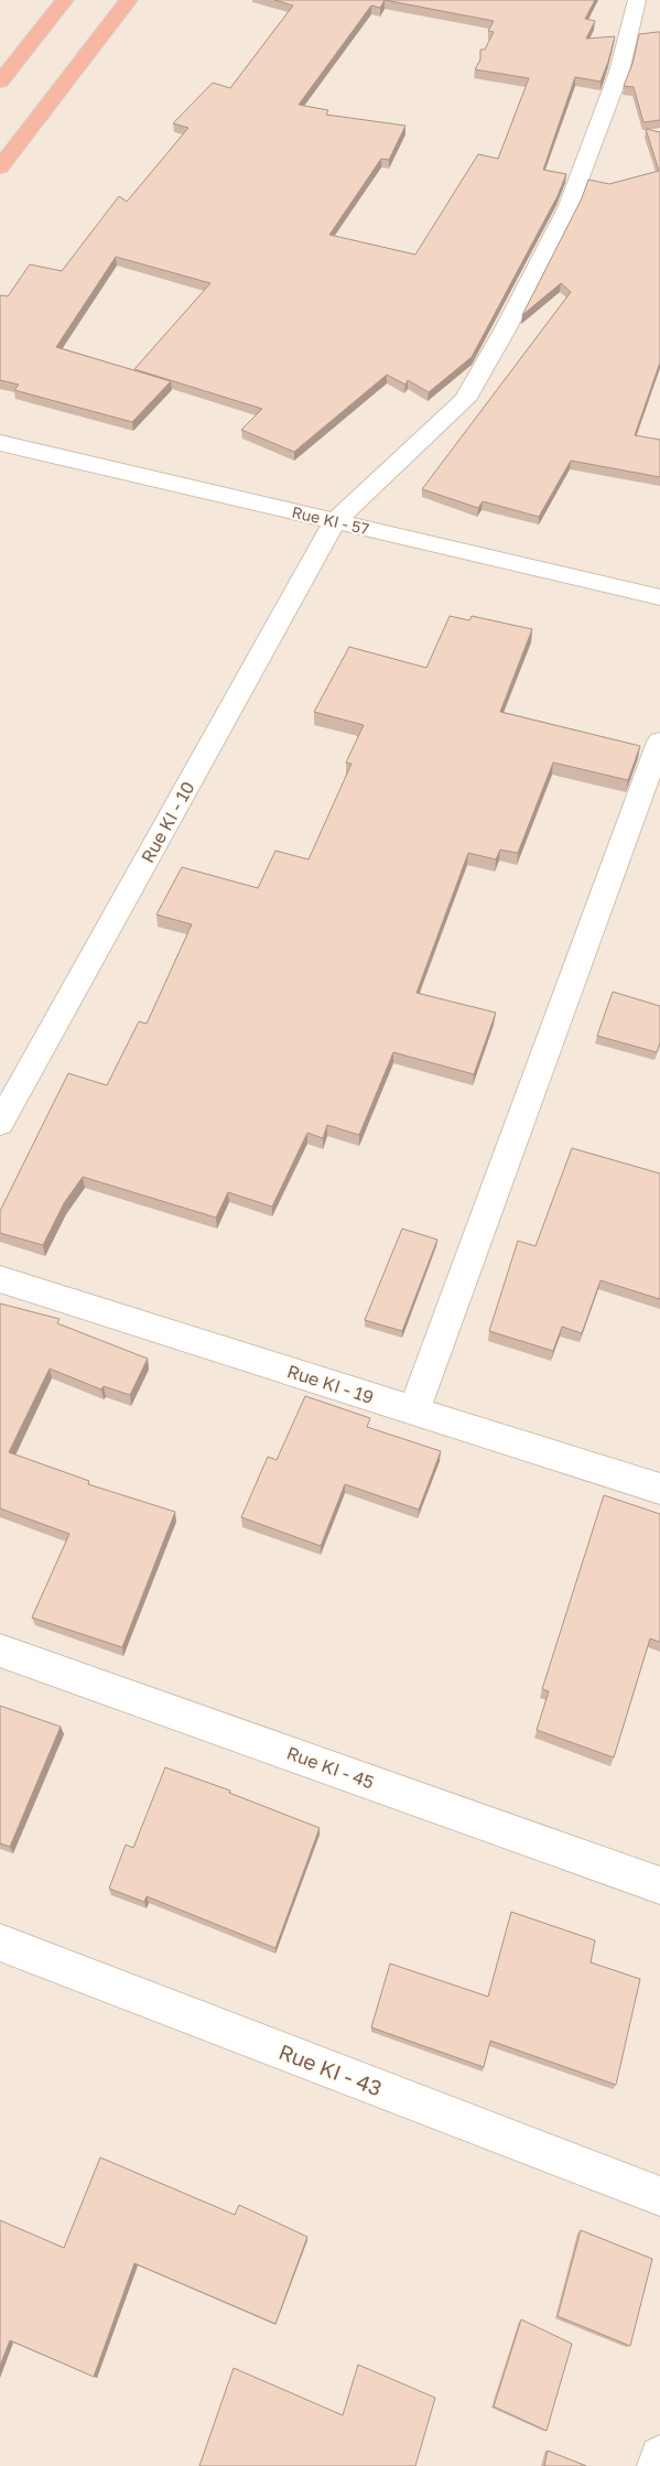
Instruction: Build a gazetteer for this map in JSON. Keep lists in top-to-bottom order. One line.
{"streets":{"street":["Rue KI - 57","Rue KI - 10","Rue KI - 19","Rue KI - 45","Rue KI - 43"]},"crossings":[["Rue KI - 57","Rue KI - 10"]]}
